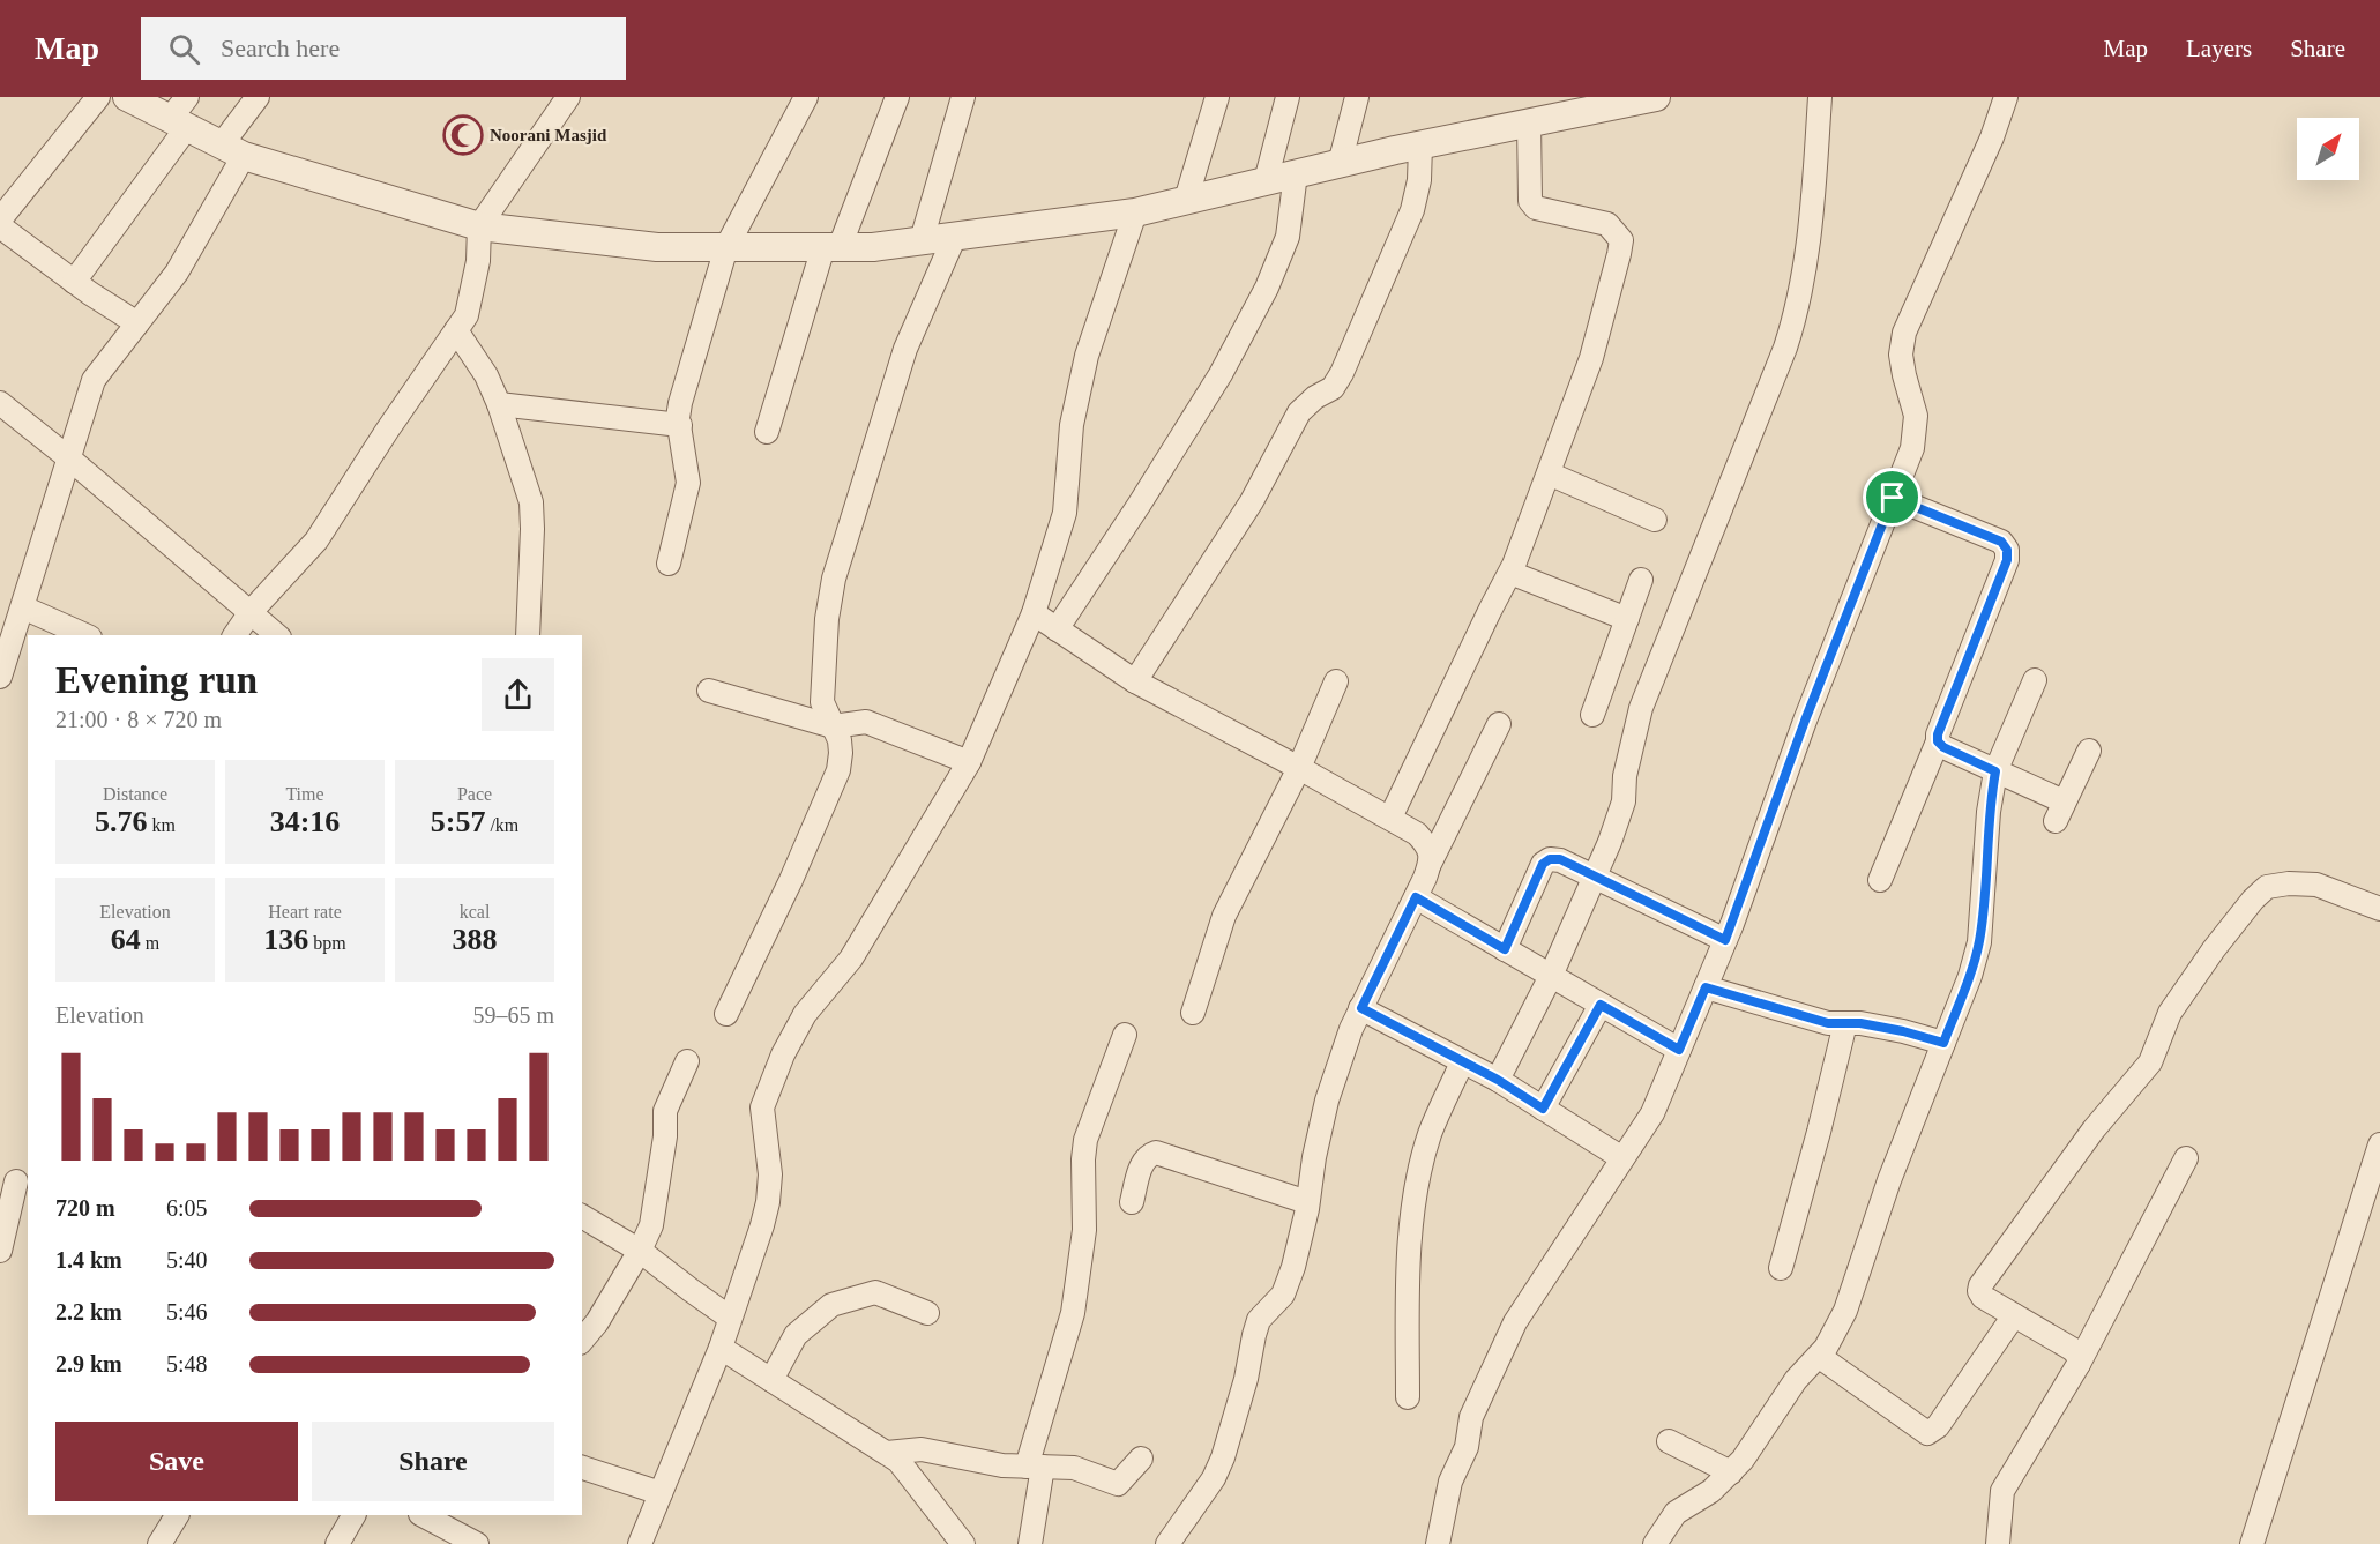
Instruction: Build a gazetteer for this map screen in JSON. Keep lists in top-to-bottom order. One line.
{"places":{"mosque":["Noorani Masjid"]},"north":"top right","page":{"header":"Map","search":"Search here","nav":["Map","Layers","Share"],"heading":["Evening run","21:00 · 8 × 720 m"],"stats":[["Distance","5.76 km"],["Time","34:16"],["Pace","5:57 /km"],["Elevation","64 m"],["Heart rate","136 bpm"],["kcal","388"]],"chart":["Elevation","59–65 m"],"list":[{"name":"720 m","note":"6:05"},{"name":"1.4 km","note":"5:40"},{"name":"2.2 km","note":"5:46"},{"name":"2.9 km","note":"5:48"}],"buttons":["Save","Share"]}}
